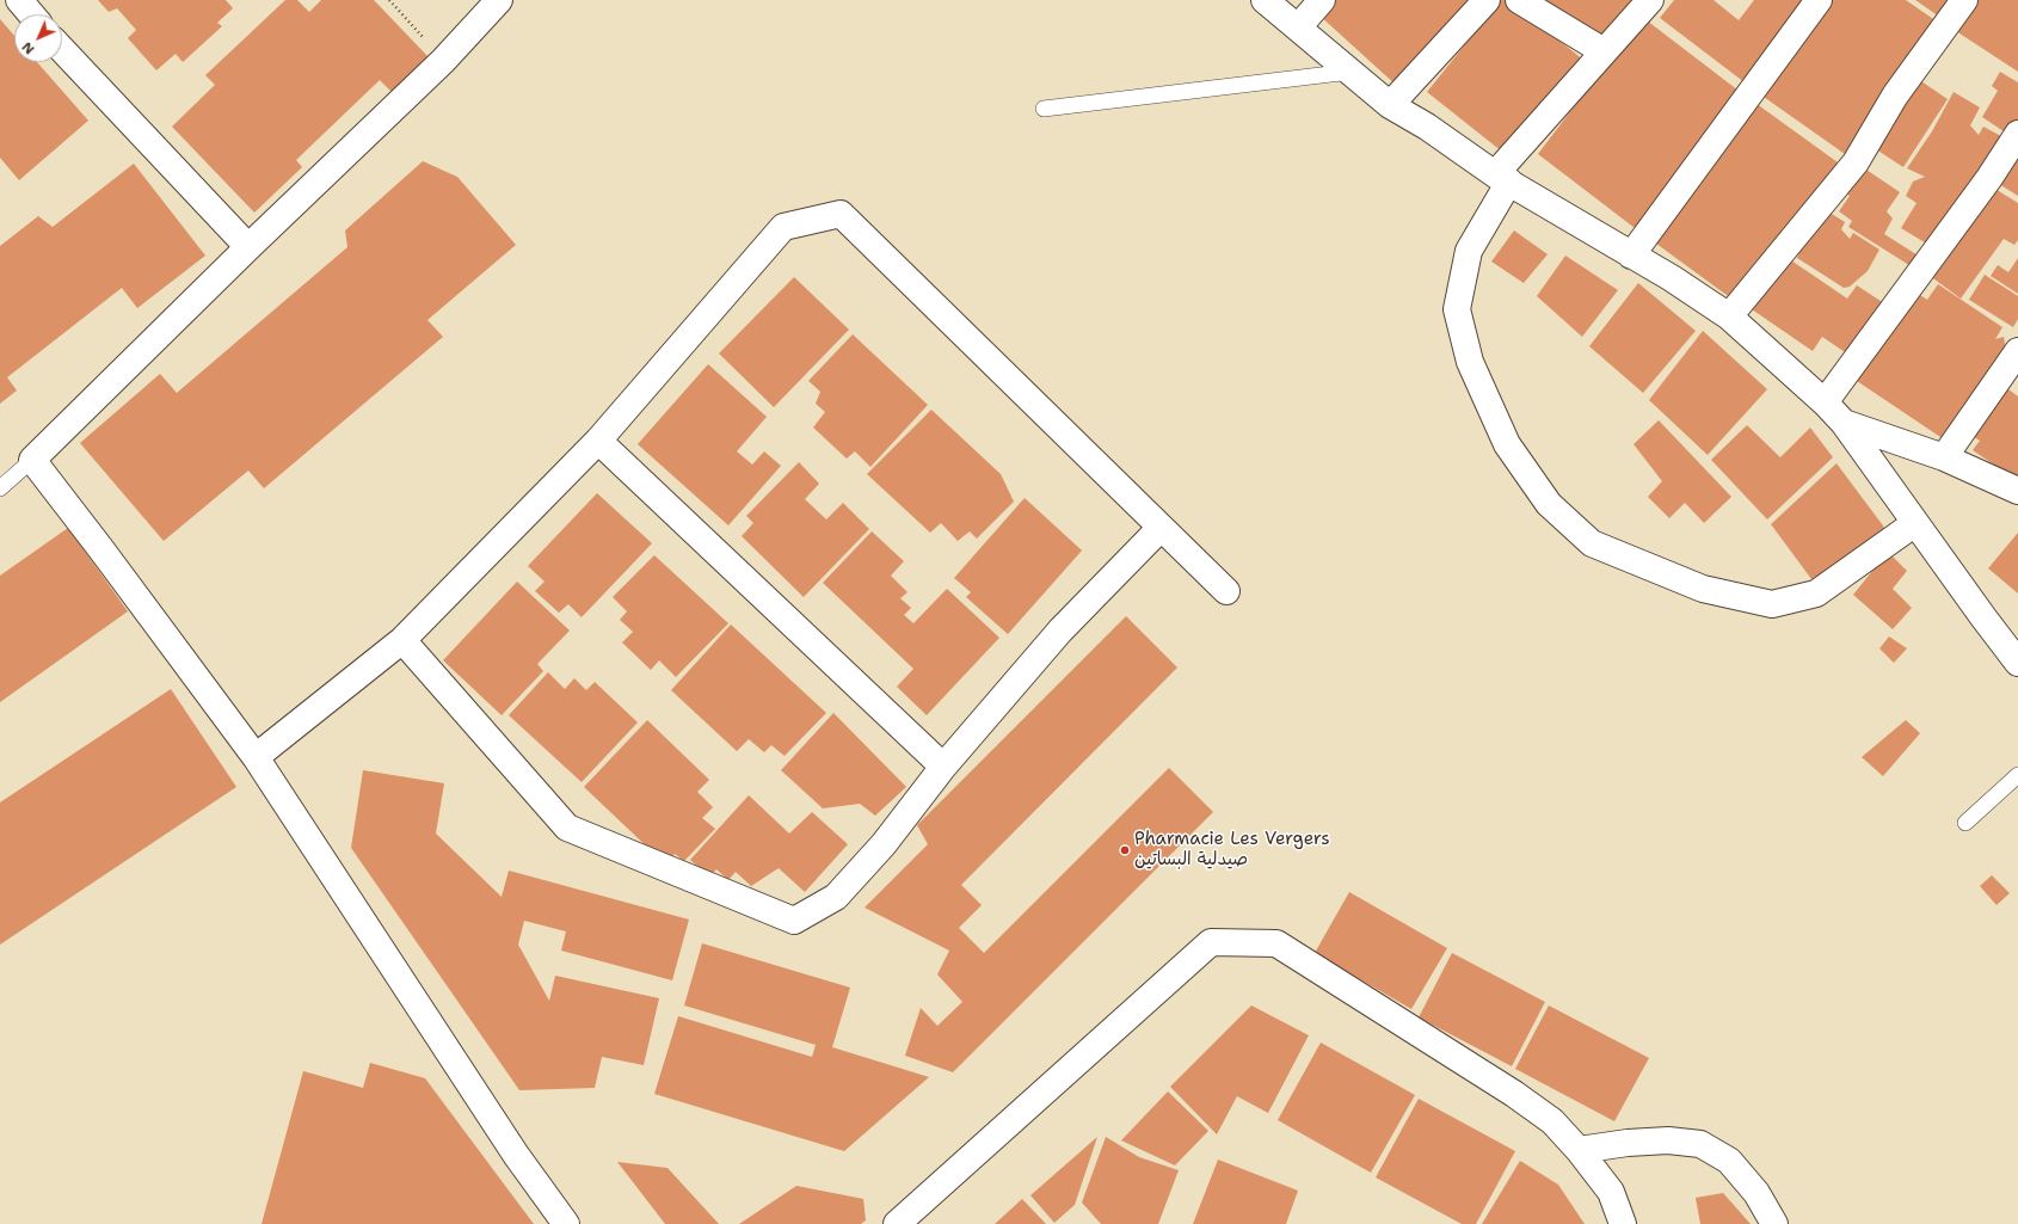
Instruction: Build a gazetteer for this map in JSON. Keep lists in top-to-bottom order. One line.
{"places":["Pharmacie Les Vergers صيدلية البساتين"],"north":"bottom left"}
